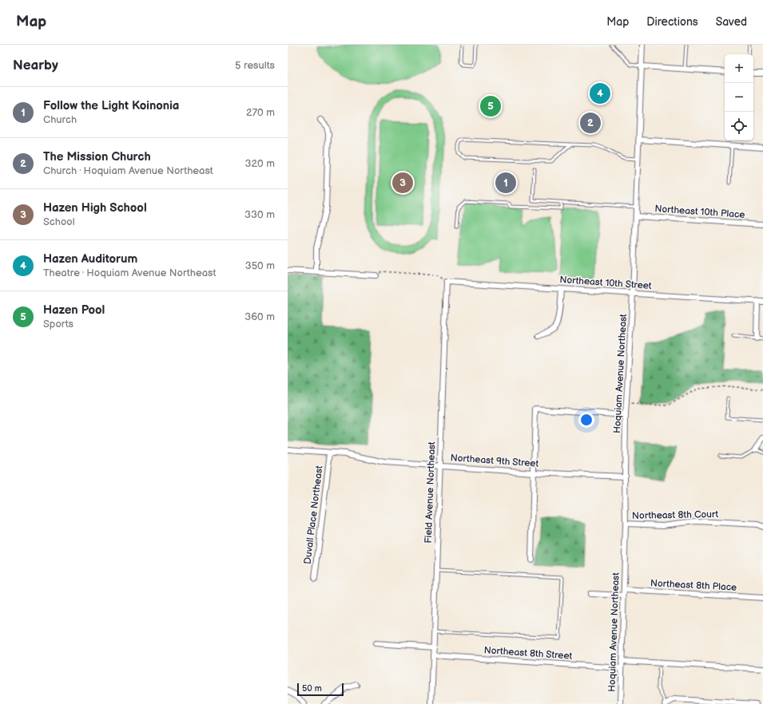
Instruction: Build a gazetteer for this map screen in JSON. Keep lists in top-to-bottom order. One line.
{"streets":{"street":["Northeast 10th Place","Northeast 10th Street","Hoquiam Avenue Northeast","Northeast 9th Street","Field Avenue Northeast","Duvall Place Northeast","Northeast 8th Court","Northeast 8th Place","Northeast 8th Street"]},"crossings":[["Northeast 10th Place","Hoquiam Avenue Northeast"],["Northeast 10th Street","Hoquiam Avenue Northeast"],["Northeast 10th Street","Field Avenue Northeast"],["Hoquiam Avenue Northeast","Northeast 9th Street"],["Hoquiam Avenue Northeast","Northeast 8th Court"],["Hoquiam Avenue Northeast","Northeast 8th Place"],["Hoquiam Avenue Northeast","Northeast 8th Street"],["Northeast 9th Street","Field Avenue Northeast"],["Northeast 9th Street","Duvall Place Northeast"],["Field Avenue Northeast","Northeast 8th Street"]],"scale_bar":"50 m","page":{"header":"Map","nav":["Map","Directions","Saved"],"heading":["Nearby","5 results"],"map_buttons":["+","−"],"pins":["4","5","2","1","3"],"list":[{"mark":"1","name":"Follow the Light Koinonia","note":"Church","value":"270 m"},{"mark":"2","name":"The Mission Church","note":"Church · Hoquiam Avenue Northeast","value":"320 m"},{"mark":"3","name":"Hazen High School","note":"School","value":"330 m"},{"mark":"4","name":"Hazen Auditorum","note":"Theatre · Hoquiam Avenue Northeast","value":"350 m"},{"mark":"5","name":"Hazen Pool","note":"Sports","value":"360 m"}],"scale":"50 m"}}
